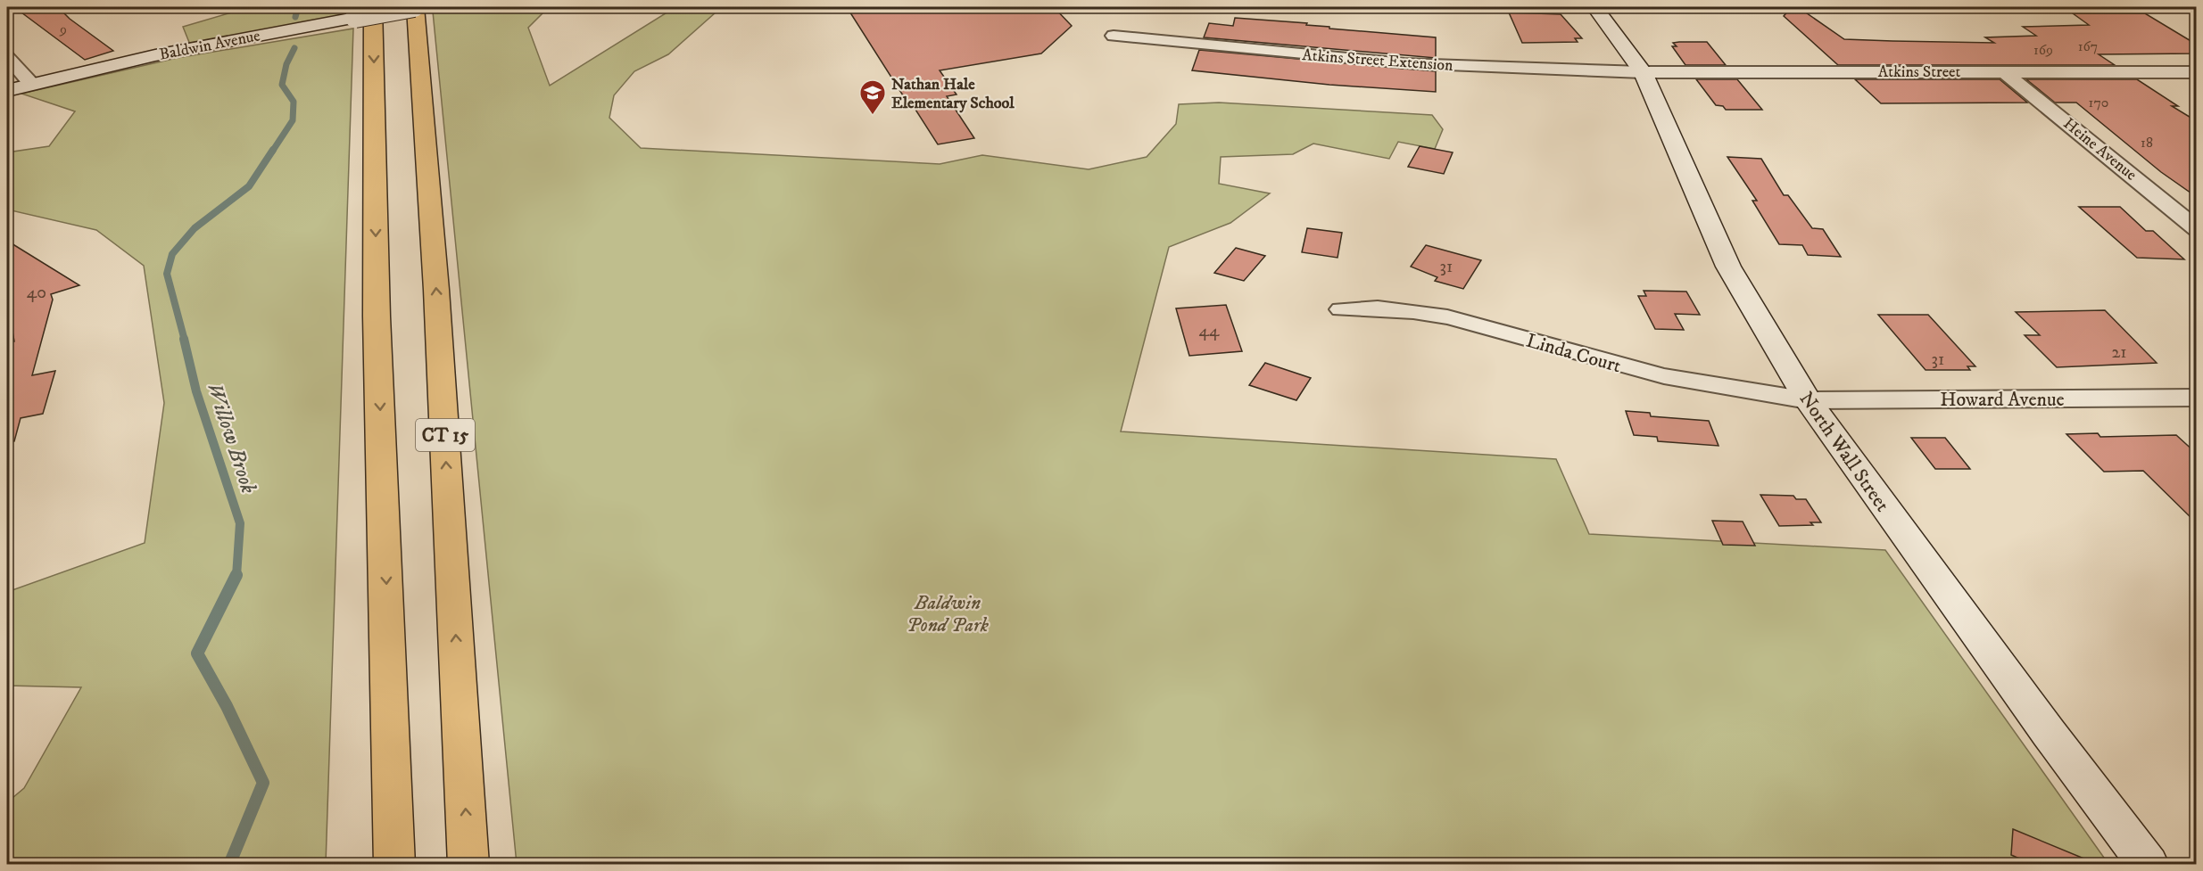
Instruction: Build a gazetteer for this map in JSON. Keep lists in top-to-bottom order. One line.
{"streets":{"highway":["CT 15"],"street":["Baldwin Avenue","Atkins Street Extension","Atkins Street","Heine Avenue","Linda Court","Howard Avenue","North Wall Street"]},"crossings":[["Baldwin Avenue","CT 15"],["Atkins Street Extension","Atkins Street"],["Atkins Street Extension","North Wall Street"],["Atkins Street","Heine Avenue"],["Atkins Street","North Wall Street"],["Linda Court","Howard Avenue"],["Linda Court","North Wall Street"],["Howard Avenue","North Wall Street"]],"water":["Willow Brook"],"parks":["Baldwin Pond Park"],"places":{"school or university":["Nathan Hale Elementary School"]},"house_numbers":["9","167","169","170","18","31","40","44","21","31"]}
